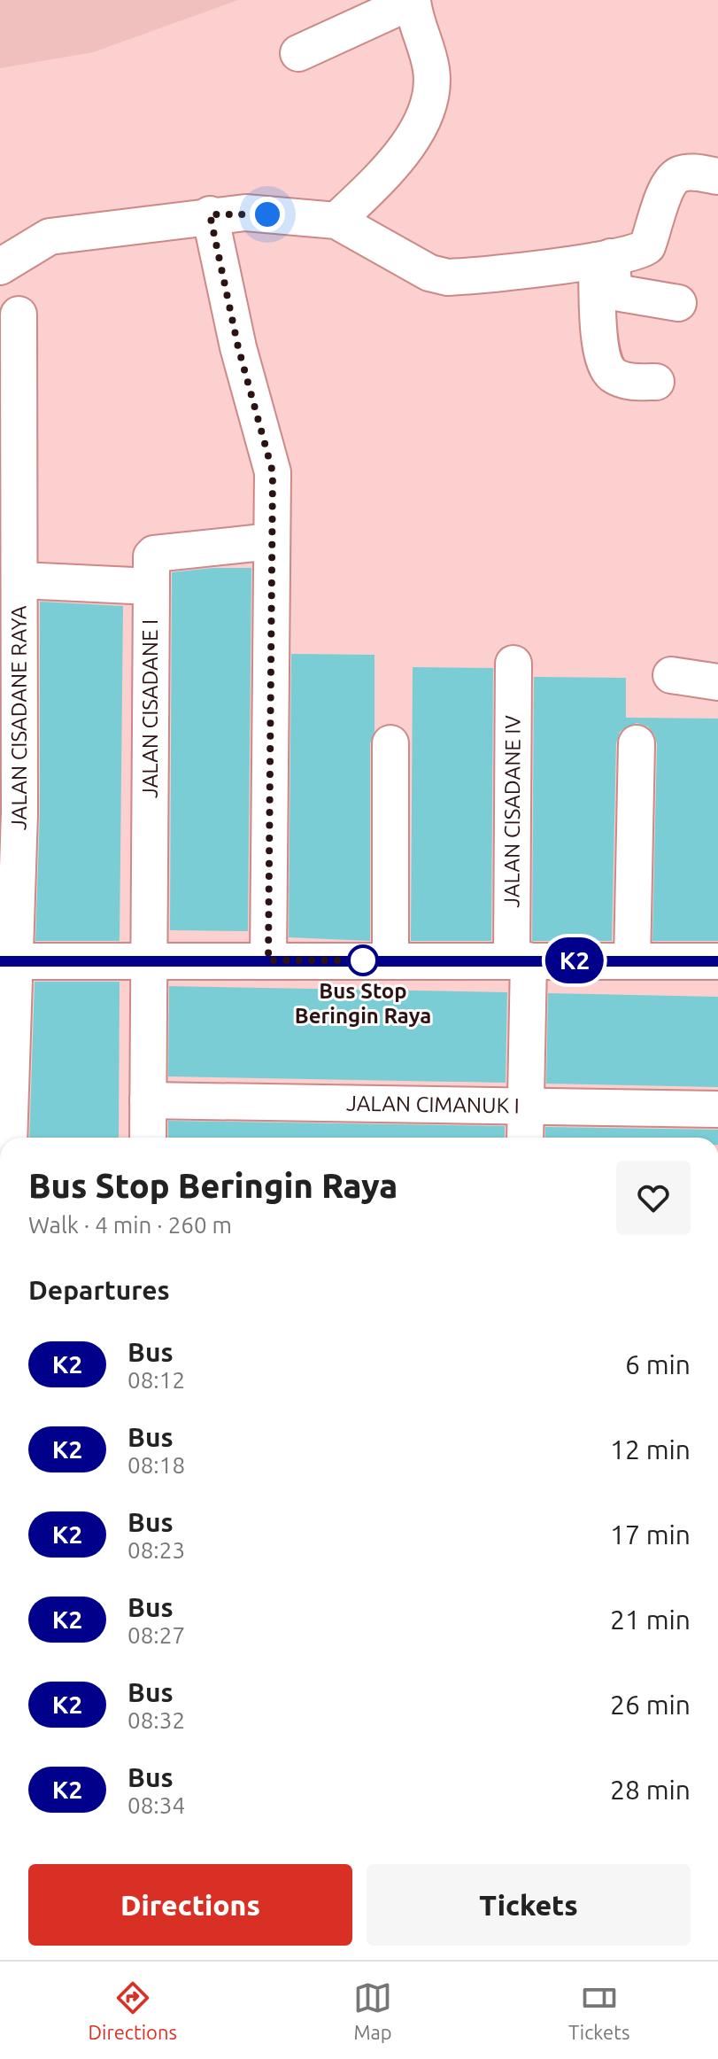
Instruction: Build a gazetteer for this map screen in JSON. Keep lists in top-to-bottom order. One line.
{"streets":{"street":["JALAN CISADANE I","JALAN CISADANE RAYA","JALAN CISADANE IV","JALAN CIMANUK I"]},"crossings":[["JALAN CISADANE I","JALAN CIMANUK I"],["JALAN CISADANE IV","JALAN CIMANUK I"]],"places":["Bus Stop Beringin Raya"],"lines":["bus line K2"],"page":{"on_map":"K2","heading":[["Bus Stop Beringin Raya","Walk · 4 min · 260 m"],"Departures"],"list":[{"mark":"K2","name":"Bus","note":"08:12","value":"6 min"},{"mark":"K2","name":"Bus","note":"08:18","value":"12 min"},{"mark":"K2","name":"Bus","note":"08:23","value":"17 min"},{"mark":"K2","name":"Bus","note":"08:27","value":"21 min"},{"mark":"K2","name":"Bus","note":"08:32","value":"26 min"},{"mark":"K2","name":"Bus","note":"08:34","value":"28 min"}],"buttons":["Directions","Tickets"],"tabs":["Directions","Map","Tickets"]}}
